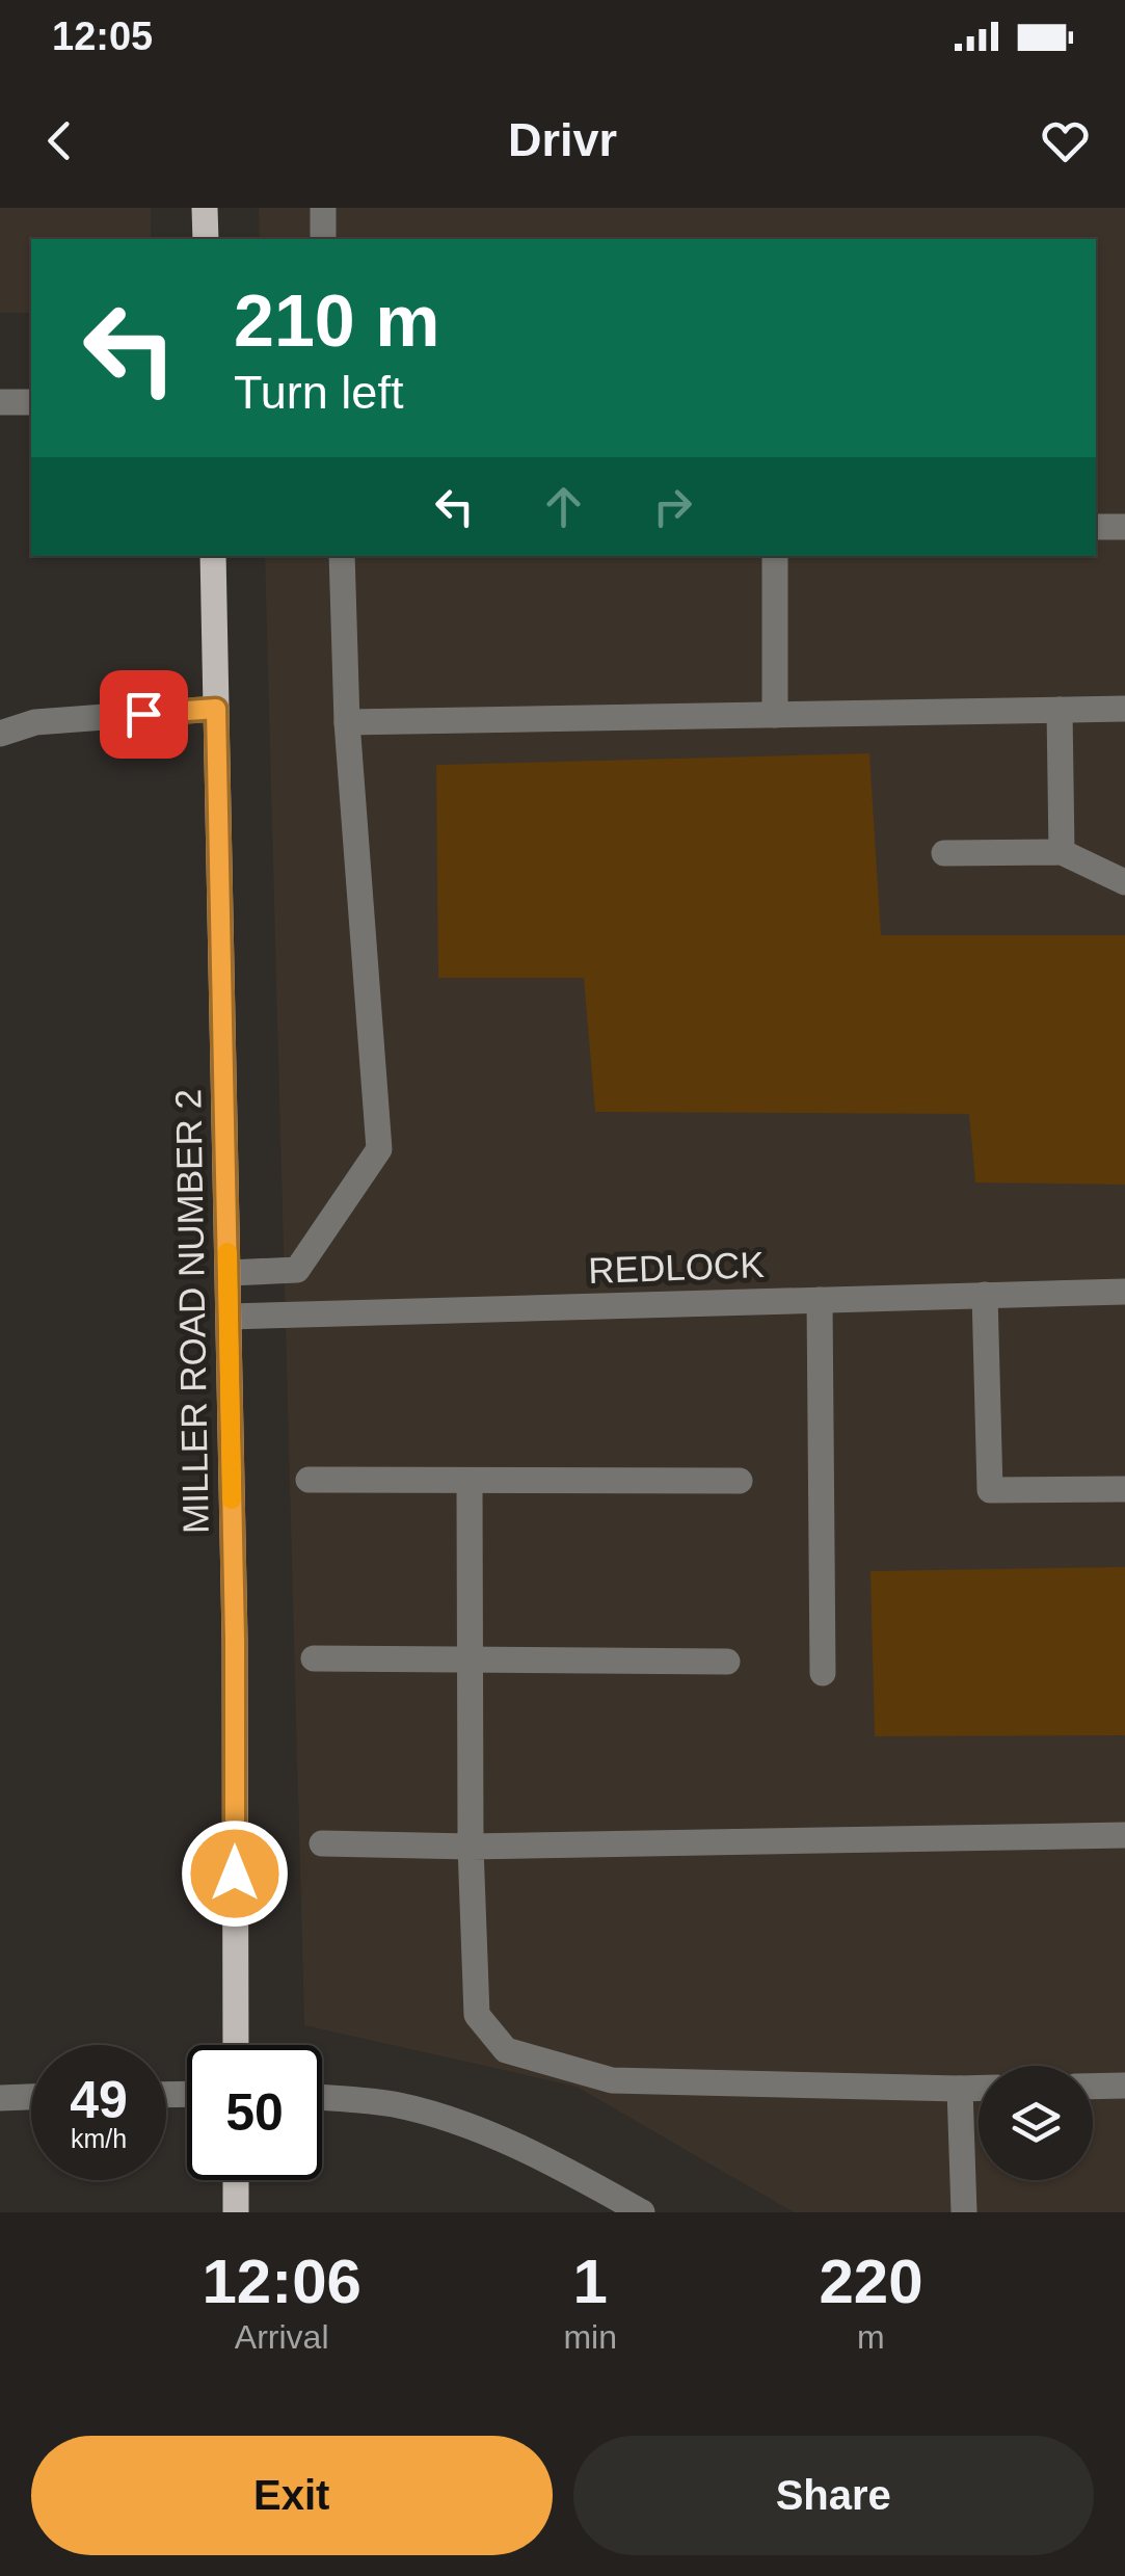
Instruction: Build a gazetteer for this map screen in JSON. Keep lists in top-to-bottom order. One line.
{"streets":{"main road":["MILLER ROAD NUMBER 2"],"street":["REDLOCK"]},"crossings":[["REDLOCK","MILLER ROAD NUMBER 2"]],"page":{"status":"12:05","header":"Drivr","turn":["210 m","Turn left"],"speed":"49 km/h","limit":"50","eta":["12:06","Arrival","1","min","220","m"],"buttons":["Exit","Share"]}}
